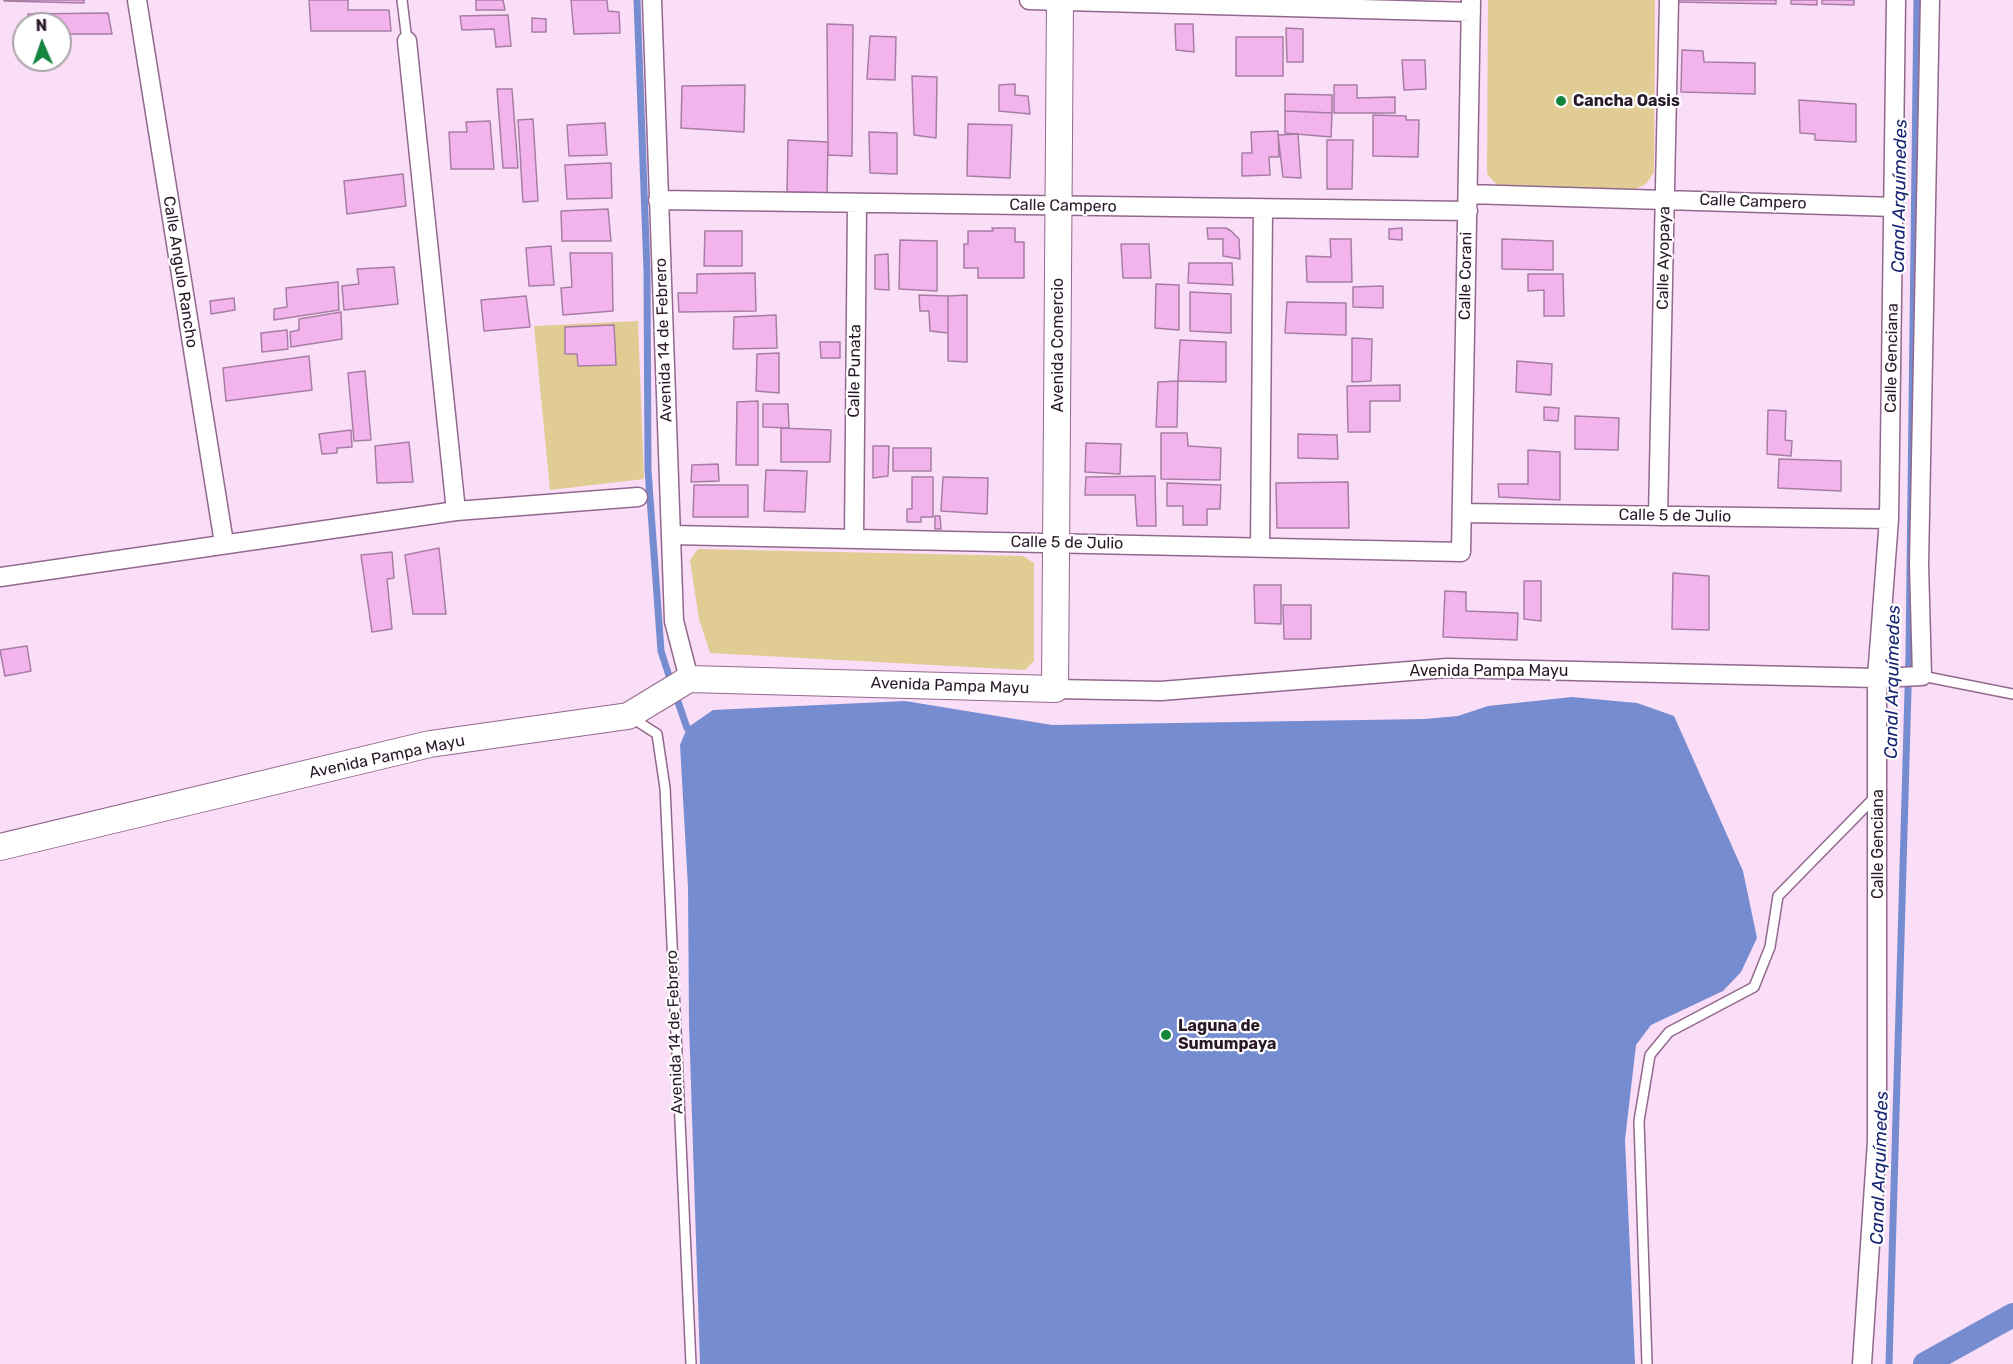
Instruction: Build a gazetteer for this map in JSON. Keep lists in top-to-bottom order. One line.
{"streets":{"street":["Calle Campero","Calle Ayopaya","Calle Angulo Rancho","Calle Corani","Avenida 14 de Febrero","Avenida Comercio","Calle Genciana","Calle Punata","Calle 5 de Julio","Avenida Pampa Mayu"]},"crossings":[["Calle Campero","Calle Ayopaya"],["Calle Campero","Calle Corani"],["Calle Campero","Avenida 14 de Febrero"],["Calle Campero","Avenida Comercio"],["Calle Campero","Calle Genciana"],["Calle Campero","Calle Punata"],["Calle Ayopaya","Calle 5 de Julio"],["Calle Corani","Calle 5 de Julio"],["Avenida 14 de Febrero","Calle 5 de Julio"],["Avenida 14 de Febrero","Avenida Pampa Mayu"],["Avenida Comercio","Calle 5 de Julio"],["Avenida Comercio","Avenida Pampa Mayu"],["Calle Genciana","Calle 5 de Julio"],["Calle Genciana","Avenida Pampa Mayu"],["Calle Punata","Calle 5 de Julio"]],"water":["Canal Arquímedes"],"places":["Cancha Oasis","Laguna de Sumumpaya"],"north":"top"}
